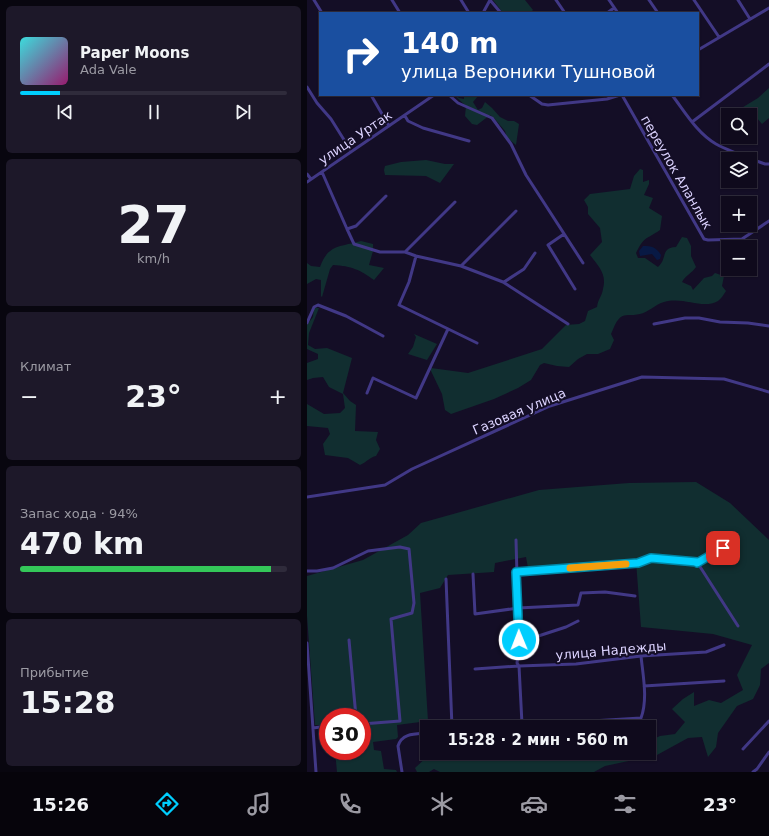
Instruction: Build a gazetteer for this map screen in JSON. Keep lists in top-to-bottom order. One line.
{"streets":{"street":["улица Уртак","переулок Аланлык","Газовая улица","улица Надежды"]},"page":{"turn":["140 m","улица Вероники Тушновой"],"song":["Paper Moons","Ada Vale"],"map_buttons":["+","−"],"tile":[["27","km/h"],"Климат",["Запас хода · 94%","470 km"],["Прибытие","15:28"]],"heat":["−","23°","+"],"limit":"30","trip":"15:28 · 2 мин · 560 m","tabs":["15:26","23°"]}}
